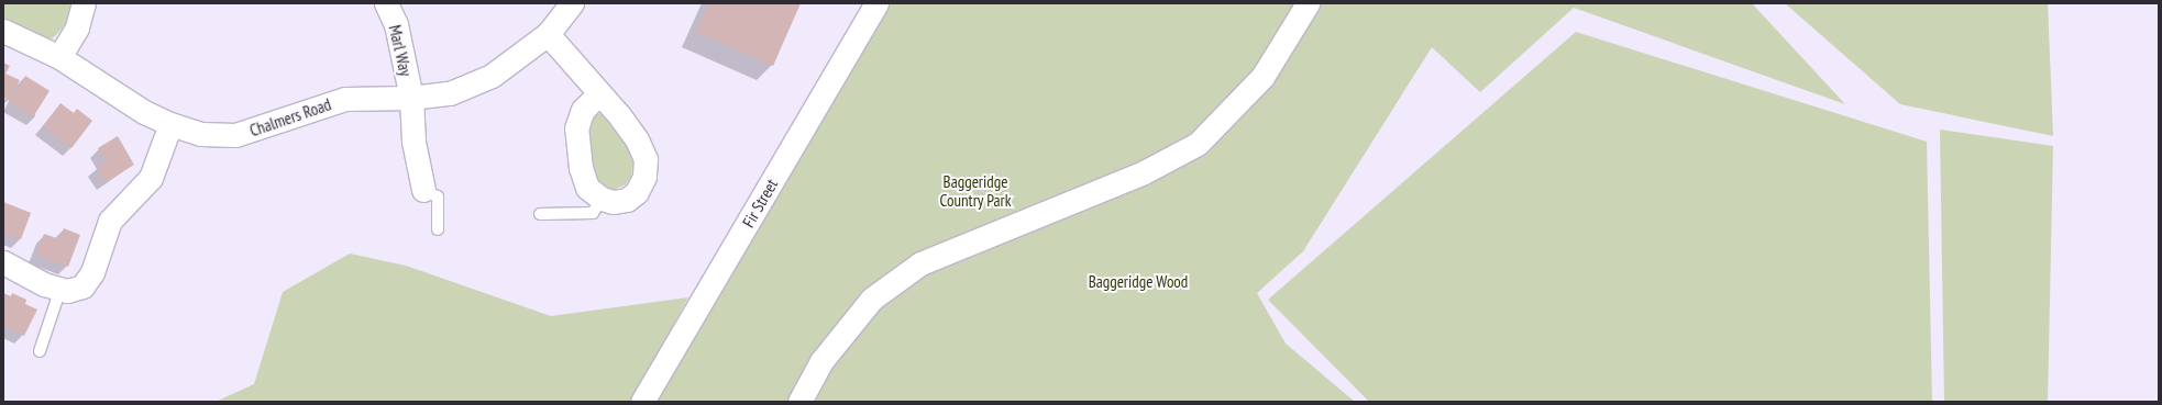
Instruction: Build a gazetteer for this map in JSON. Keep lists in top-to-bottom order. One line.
{"streets":{"street":["Marl Way","Chalmers Road","Fir Street"]},"crossings":[["Marl Way","Chalmers Road"]],"parks":["Baggeridge Country Park","Baggeridge Wood"]}
